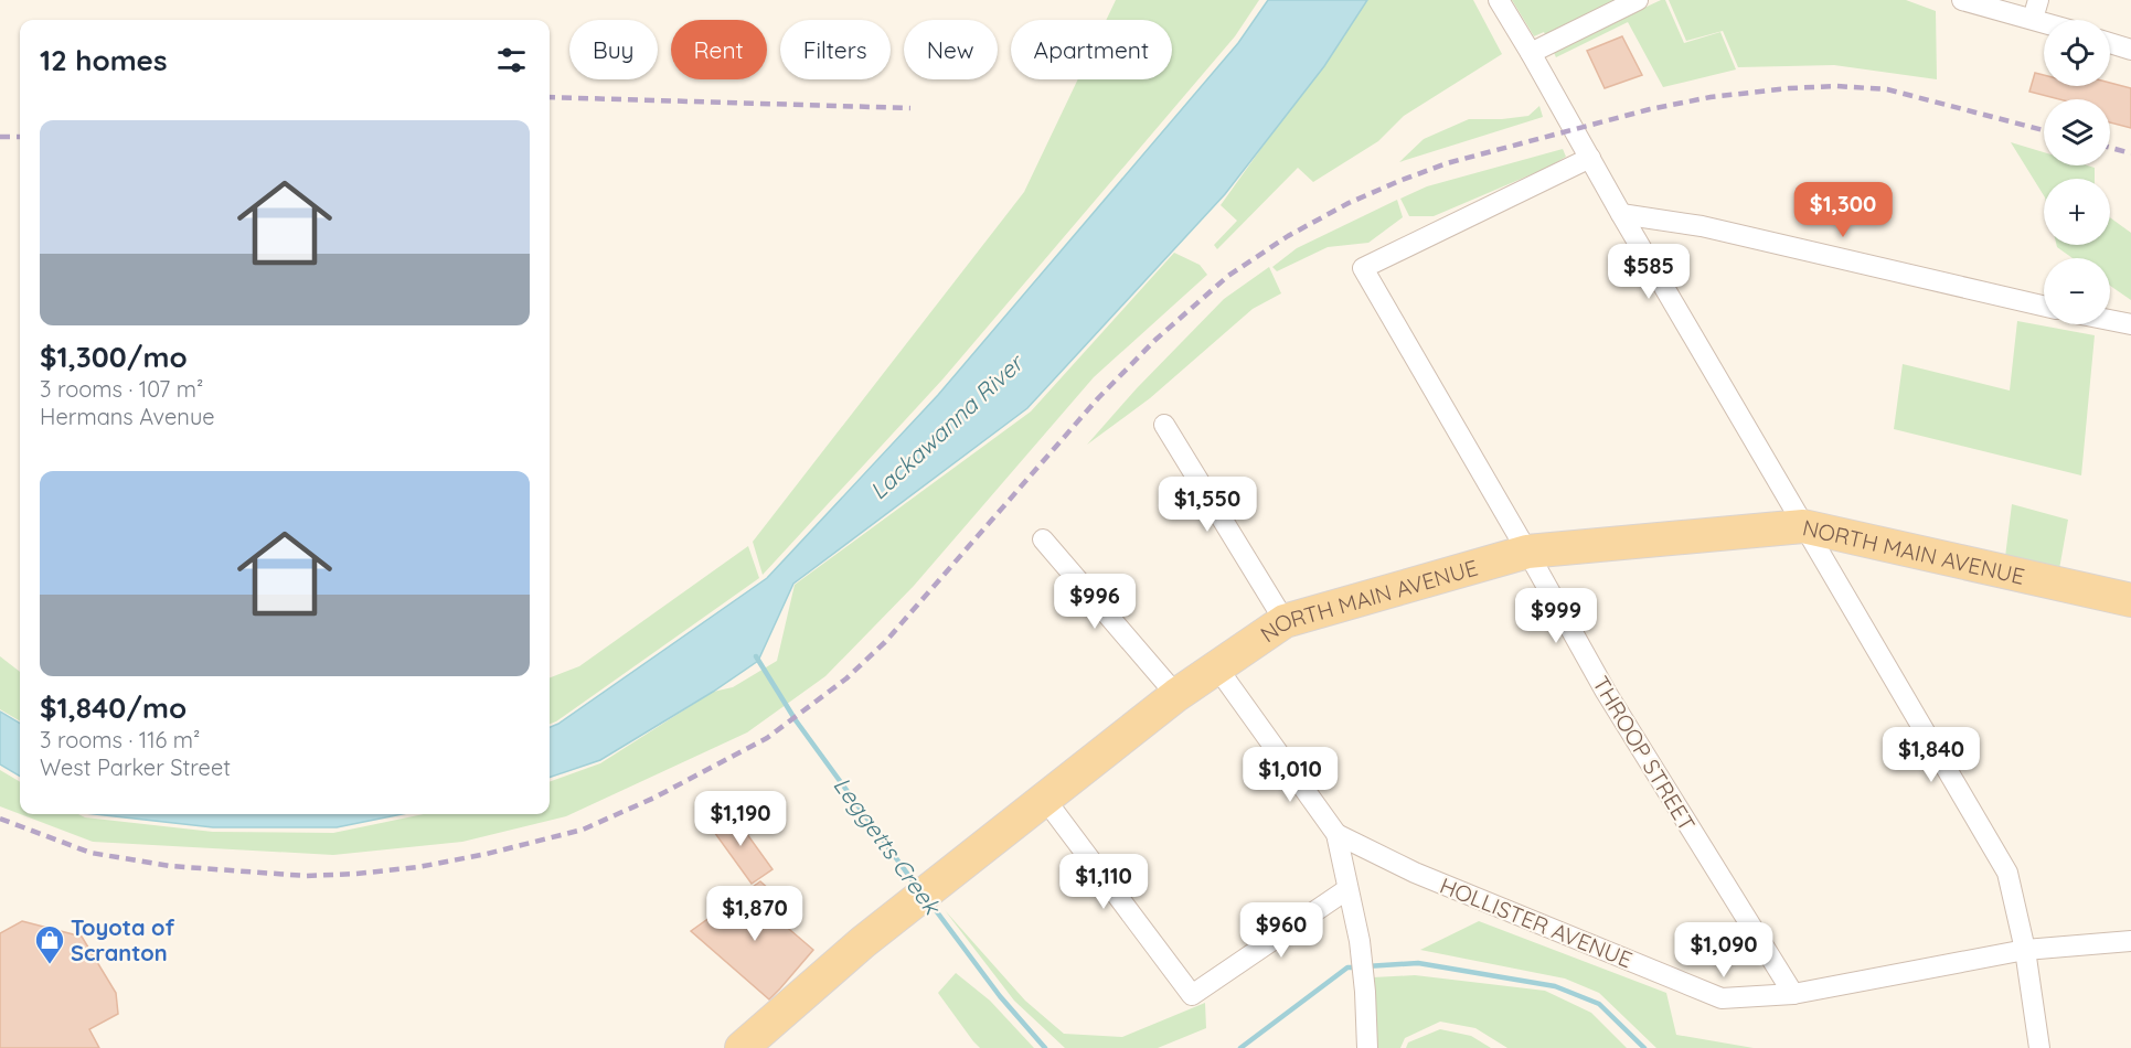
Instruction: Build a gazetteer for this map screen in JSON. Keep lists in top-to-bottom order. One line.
{"streets":{"main road":["NORTH MAIN AVENUE"],"street":["THROOP STREET","HOLLISTER AVENUE"]},"crossings":[["NORTH MAIN AVENUE","THROOP STREET"],["THROOP STREET","HOLLISTER AVENUE"]],"water":["Lackawanna River","Leggetts Creek"],"places":{"shop":["Toyota of Scranton"]},"page":{"map_buttons":["+","−"],"chip":["Buy","Rent","Filters","New","Apartment"],"heading":"12 homes","list":[{"name":"$1,300/mo","note":"3 rooms · 107 m² · Hermans Avenue"},{"name":"$1,840/mo","note":"3 rooms · 116 m² · West Parker Street"}],"price":["$1,300","$585","$1,550","$996","$999","$1,840","$1,010","$1,190","$1,110","$1,870","$960","$1,090"]}}
